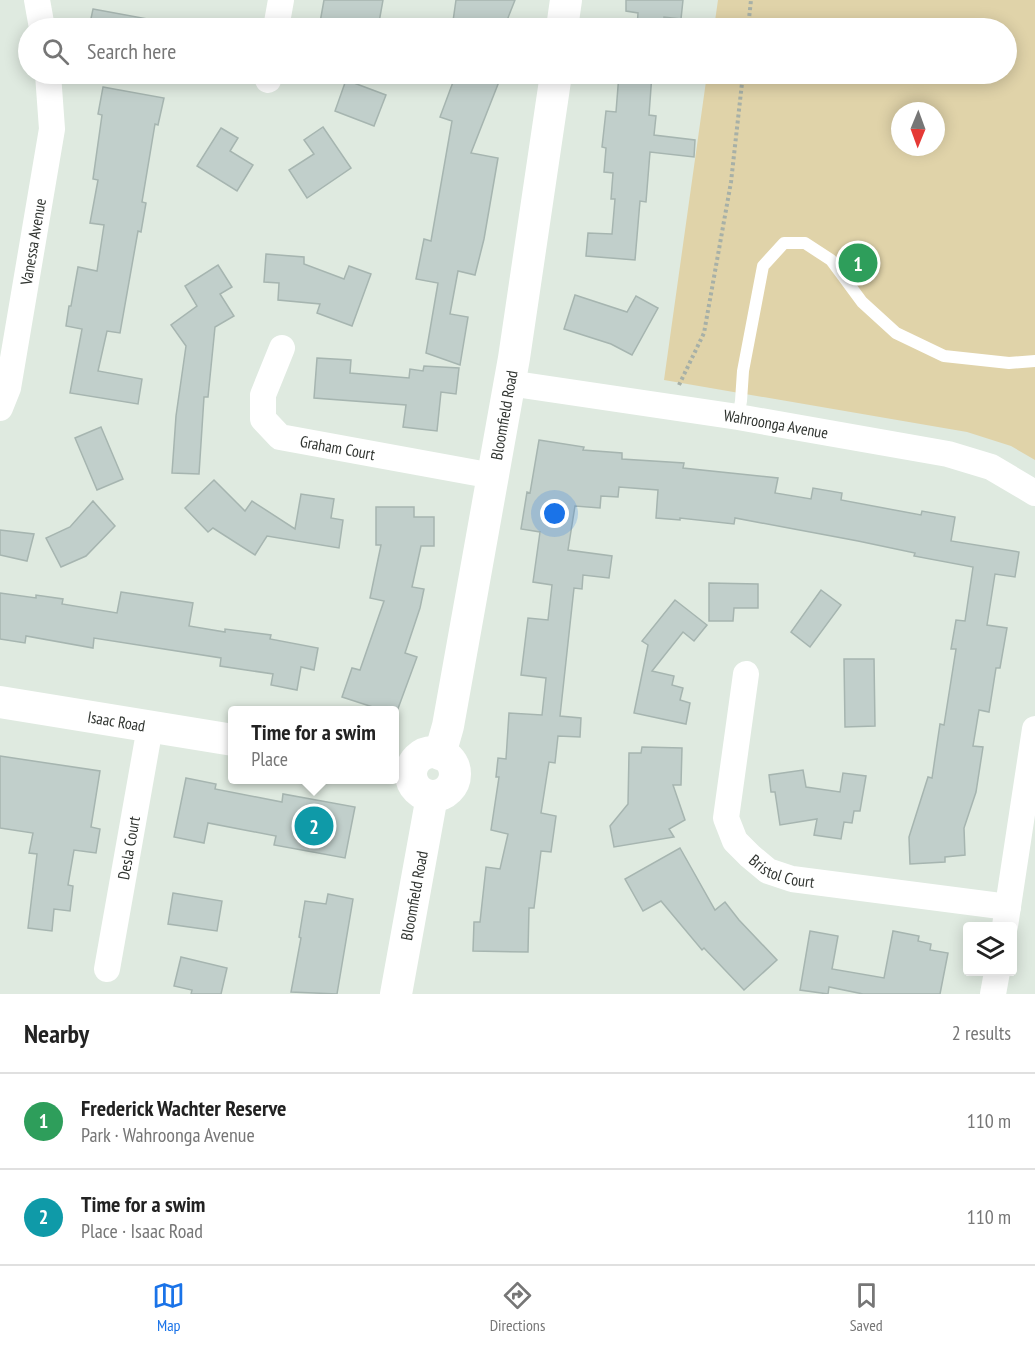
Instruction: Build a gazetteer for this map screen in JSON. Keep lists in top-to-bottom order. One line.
{"streets":{"street":["Vanessa Avenue","Bloomfield Road","Wahroonga Avenue","Graham Court","Isaac Road","Desla Court","Bristol Court"]},"crossings":[["Bloomfield Road","Wahroonga Avenue"],["Bloomfield Road","Graham Court"],["Isaac Road","Desla Court"]],"north":"bottom","page":{"search":"Search here","pins":["1","2"],"popup":["Time for a swim","Place"],"heading":["Nearby","2 results"],"list":[{"mark":"1","name":"Frederick Wachter Reserve","note":"Park · Wahroonga Avenue","value":"110 m"},{"mark":"2","name":"Time for a swim","note":"Place · Isaac Road","value":"110 m"}],"nav":["Map","Directions","Saved"]}}
